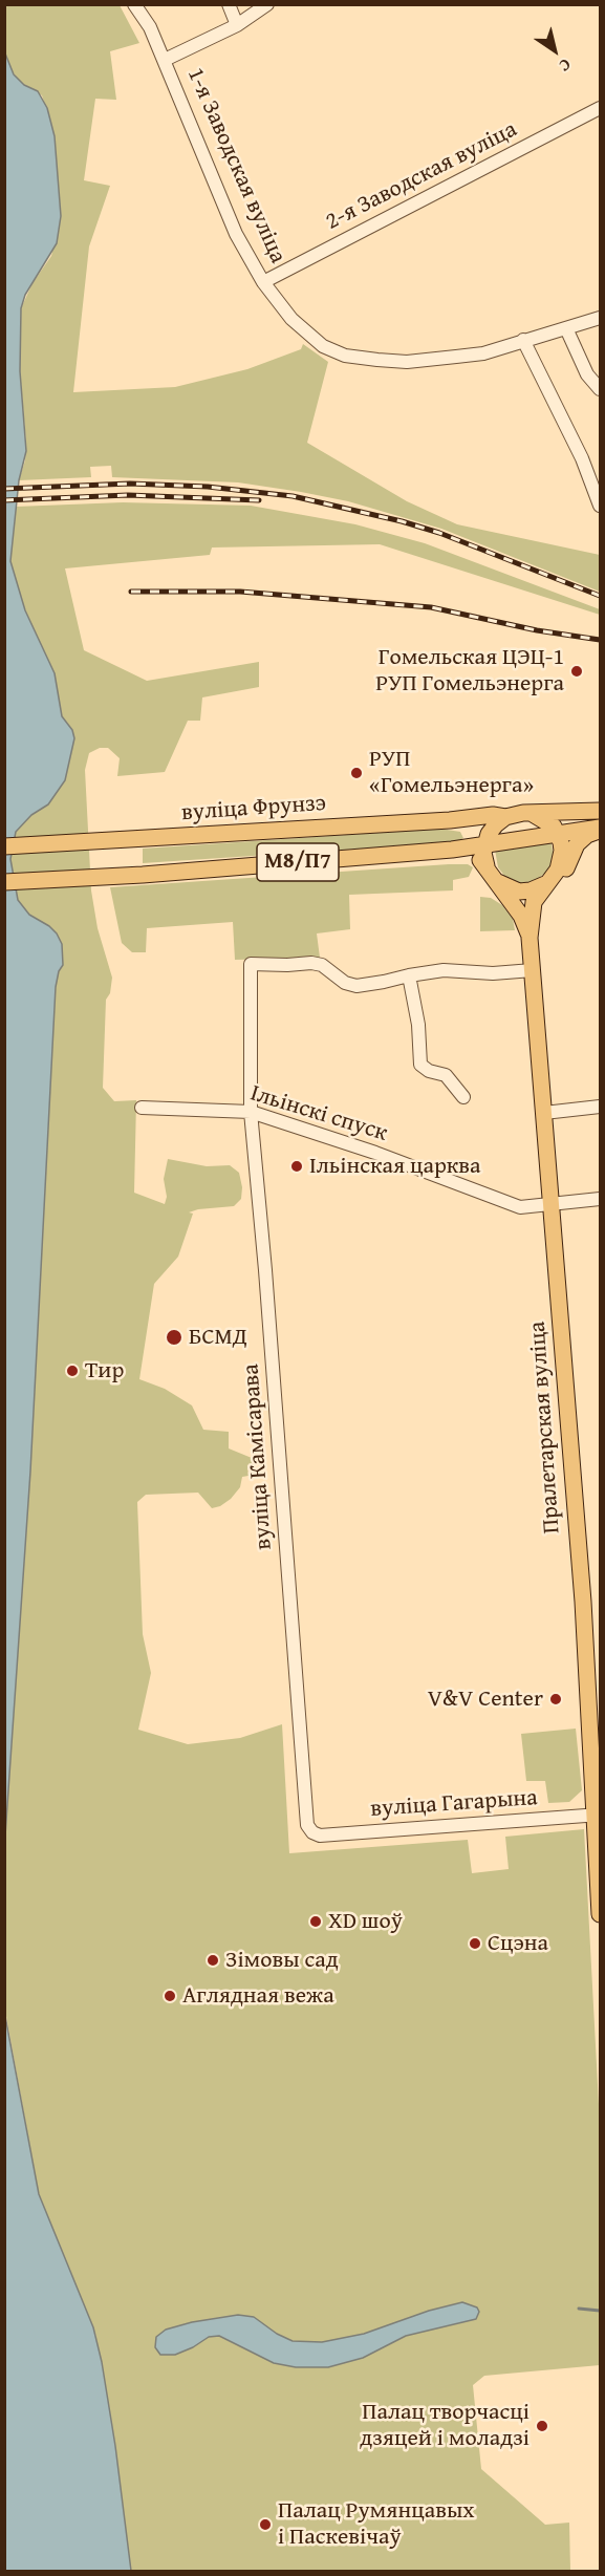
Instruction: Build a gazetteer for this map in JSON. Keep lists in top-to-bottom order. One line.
{"streets":{"main road":["вуліца Фрунзэ","М8/П7","Пралетарская вуліца"],"street":["1-я Заводская вуліца","2-я Заводская вуліца","Ільінскі спуск","вуліца Камісарава","вуліца Гагарына"]},"crossings":[["1-я Заводская вуліца","2-я Заводская вуліца"],["М8/П7","Пралетарская вуліца"],["Ільінскі спуск","Пралетарская вуліца"],["Ільінскі спуск","вуліца Камісарава"],["Пралетарская вуліца","вуліца Гагарына"],["вуліца Камісарава","вуліца Гагарына"]],"places":["Гомельская ЦЭЦ-1 РУП Гомельэнерга","РУП «Гомельэнерга»","Ільінская царква","БСМД","Тир","V&V Center","XD шоў","Сцэна","Зімовы сад","Аглядная вежа","Палац творчасці дзяцей і моладзі","Палац Румянцавых і Паскевічаў"],"north":"bottom right"}
